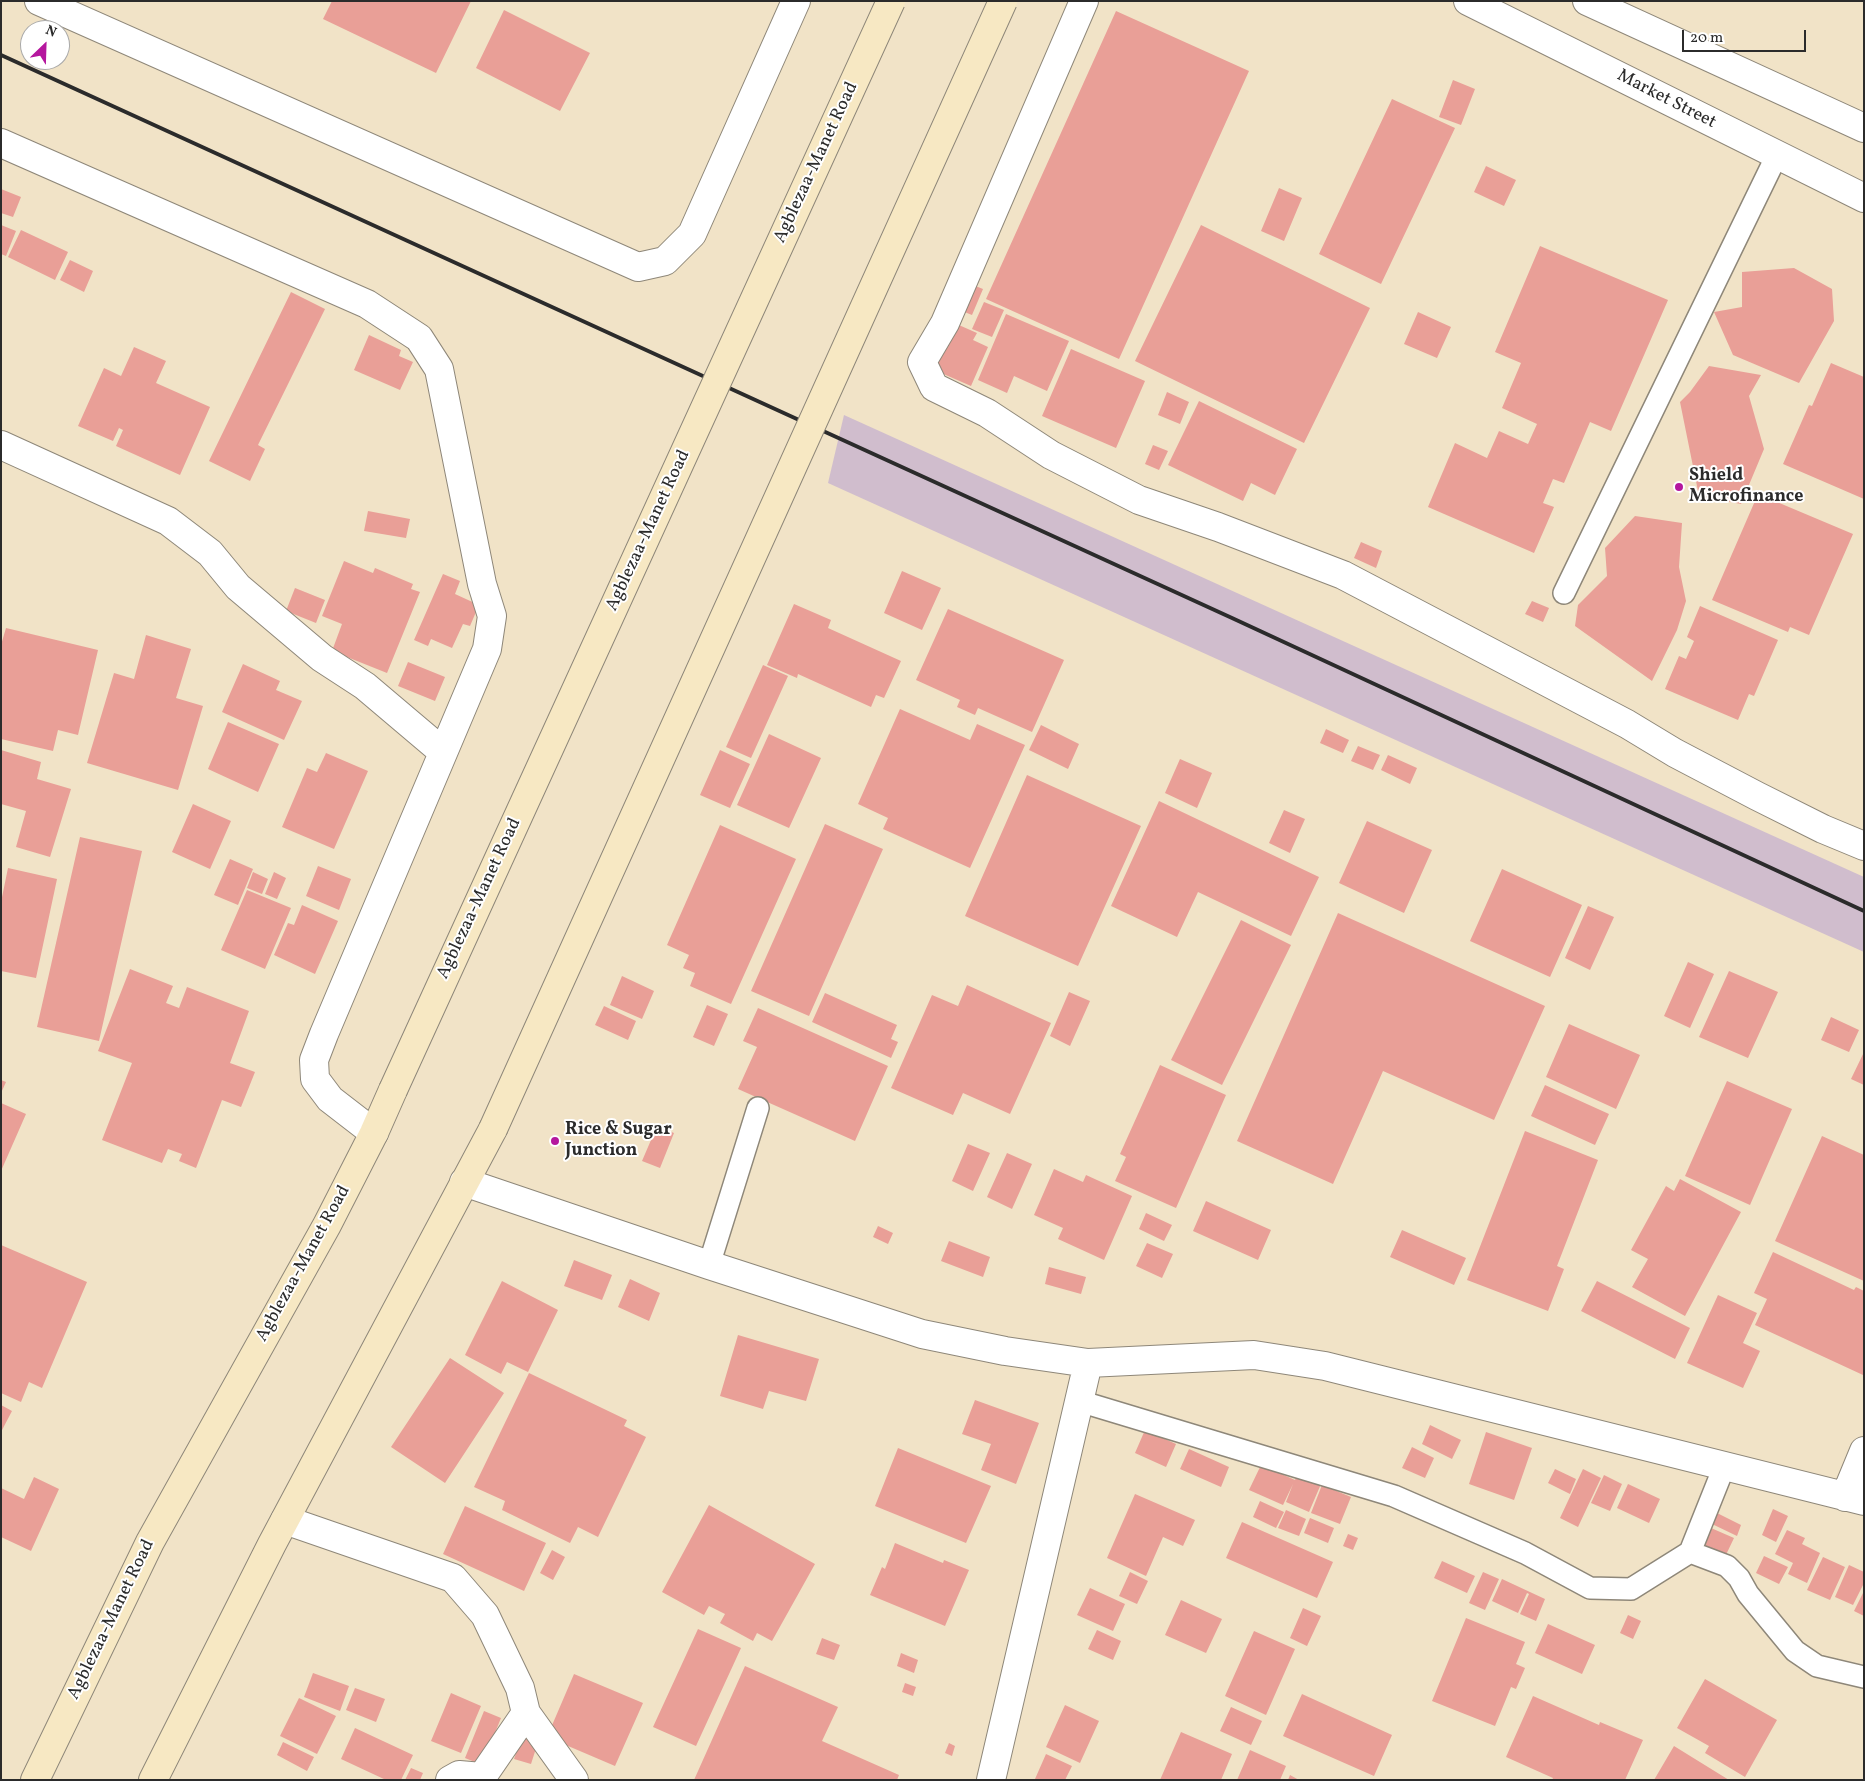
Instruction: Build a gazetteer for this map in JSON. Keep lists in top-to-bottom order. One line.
{"streets":{"main road":["Agblezaa-Manet Road"],"street":["Market Street"]},"places":["Shield Microfinance","Rice & Sugar Junction"],"scale_bar":"20 m","north":"top right"}
